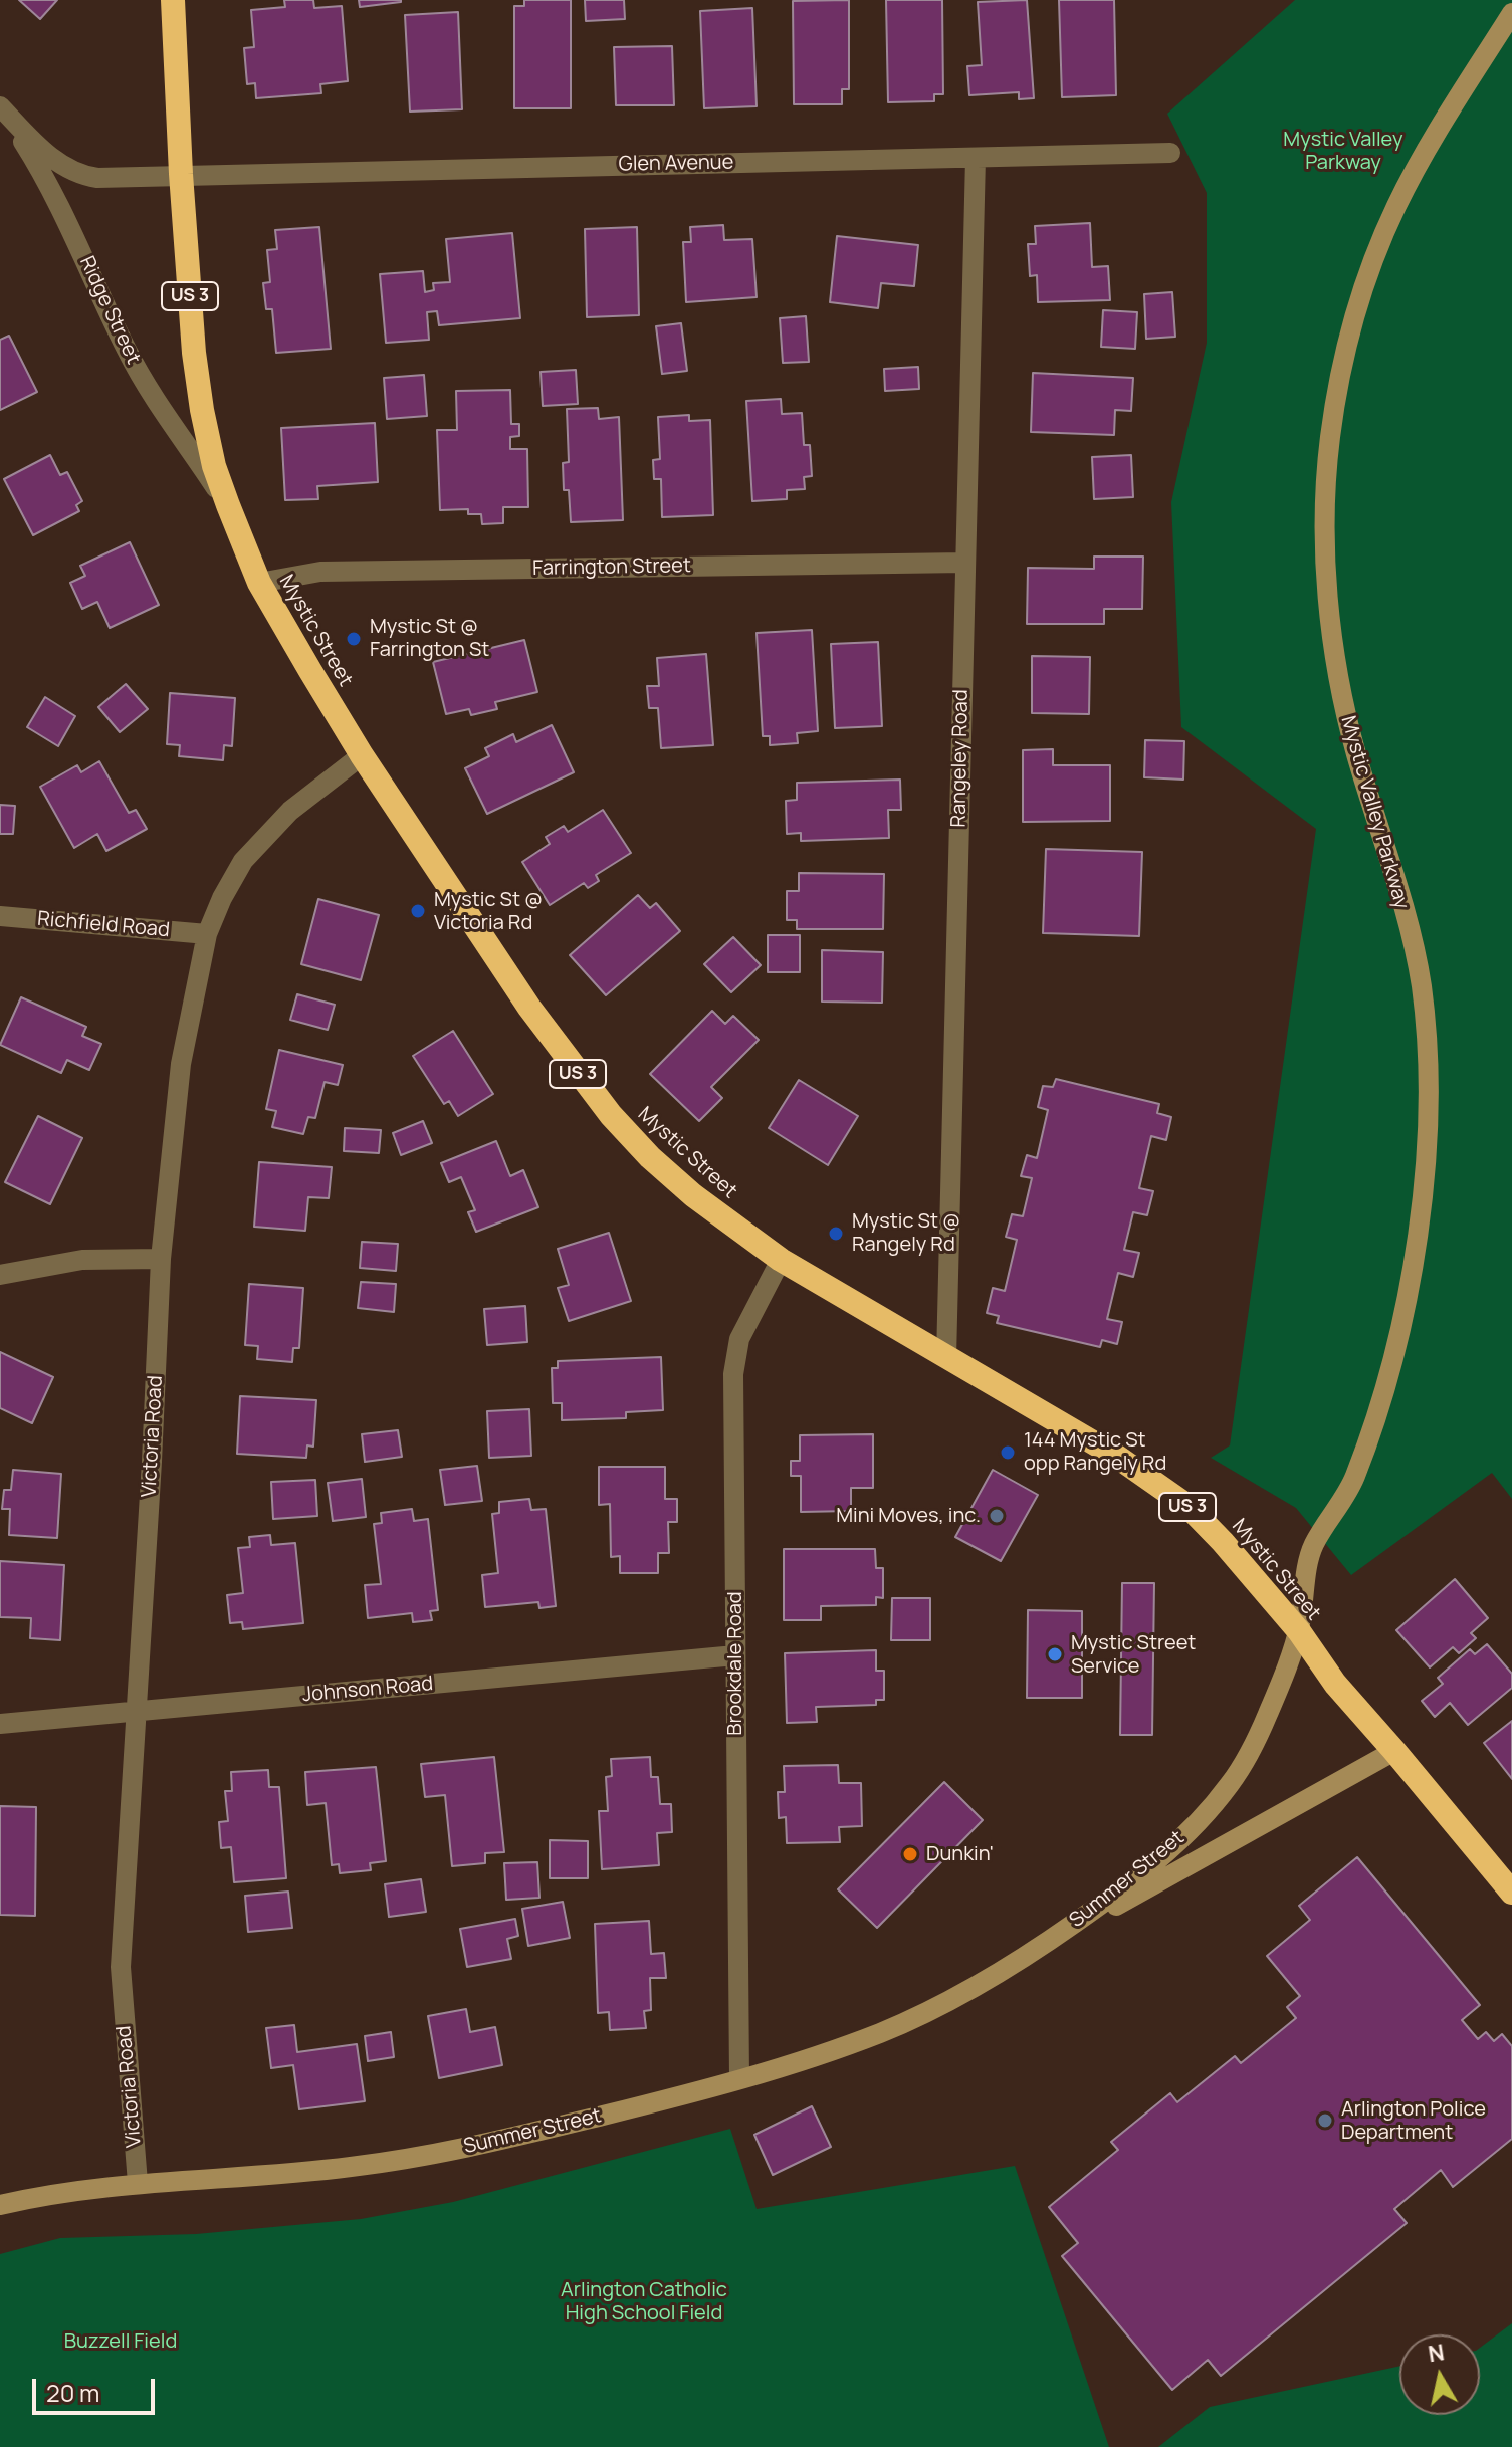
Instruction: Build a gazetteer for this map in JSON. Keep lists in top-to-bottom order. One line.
{"streets":{"highway":["US 3","Mystic Street"],"main road":["Mystic Valley Parkway","Summer Street"],"street":["Glen Avenue","Ridge Street","Farrington Street","Rangeley Road","Richfield Road","Victoria Road","Brookdale Road","Johnson Road"]},"crossings":[["Glen Avenue","Ridge Street"],["Glen Avenue","Mystic Street"],["Glen Avenue","Rangeley Road"],["Ridge Street","Mystic Street"],["Farrington Street","Mystic Street"],["Farrington Street","Rangeley Road"],["Mystic Street","Rangeley Road"],["Mystic Street","Mystic Valley Parkway"],["Mystic Street","Victoria Road"],["Mystic Street","Brookdale Road"],["Mystic Street","Summer Street"],["Mystic Valley Parkway","Summer Street"],["Richfield Road","Victoria Road"],["Victoria Road","Johnson Road"],["Victoria Road","Summer Street"],["Brookdale Road","Johnson Road"],["Brookdale Road","Summer Street"]],"parks":["Mystic Valley Parkway","Arlington Catholic High School Field","Buzzell Field"],"places":["Mystic St @ Farrington St","Mystic St @ Victoria Rd","Mystic St @ Rangely Rd","144 Mystic St opp Rangely Rd","Mini Moves, inc.","Mystic Street Service","Dunkin'","Arlington Police Department"],"scale_bar":"20 m","north":"top"}
